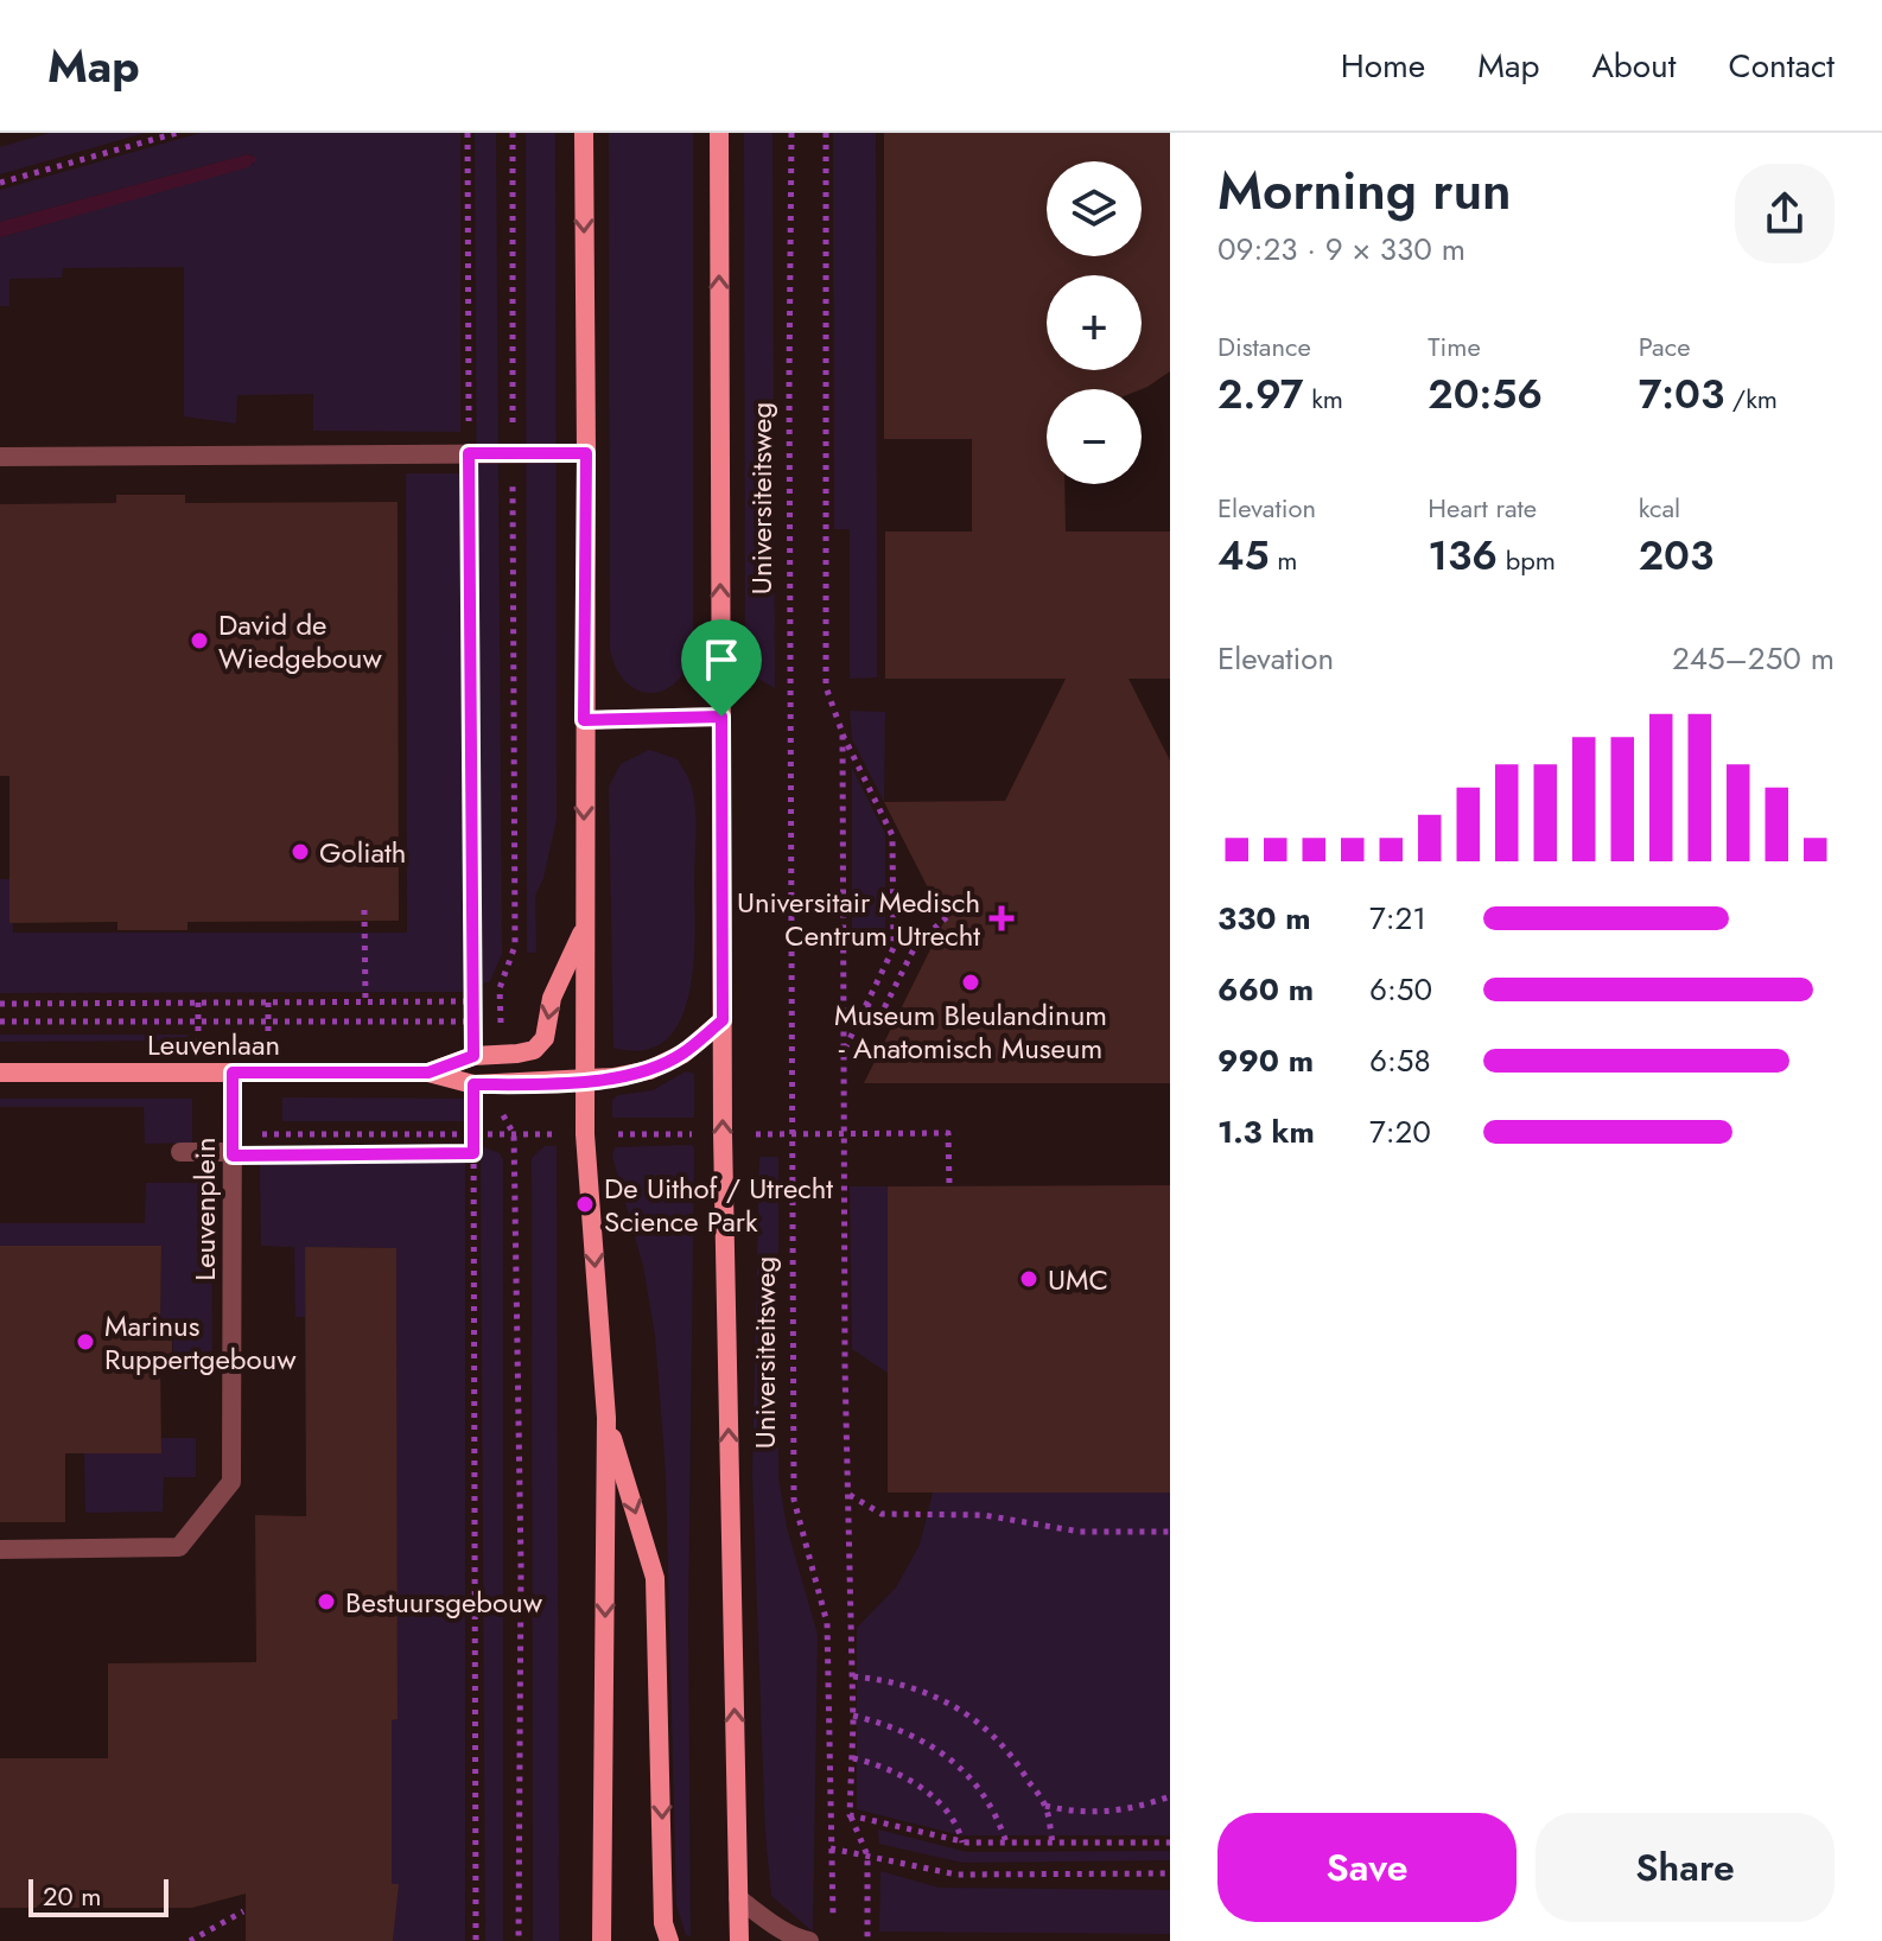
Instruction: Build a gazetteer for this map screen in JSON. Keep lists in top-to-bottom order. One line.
{"streets":{"main road":["Universiteitsweg","Leuvenlaan"],"street":["Leuvenplein"]},"crossings":[["Leuvenlaan","Leuvenplein"]],"places":{"other":["David de Wiedgebouw","Goliath","Museum Bleulandinum - Anatomisch Museum","De Uithof / Utrecht Science Park","UMC","Marinus Ruppertgebouw","Bestuursgebouw"],"health":["Universitair Medisch Centrum Utrecht"]},"scale_bar":"20 m","page":{"header":"Map","nav":["Home","Map","About","Contact"],"heading":["Morning run","09:23 · 9 × 330 m"],"map_buttons":["+","−"],"stats":[["Distance","2.97 km"],["Time","20:56"],["Pace","7:03 /km"],["Elevation","45 m"],["Heart rate","136 bpm"],["kcal","203"]],"chart":["Elevation","245–250 m"],"list":[{"name":"330 m","note":"7:21"},{"name":"660 m","note":"6:50"},{"name":"990 m","note":"6:58"},{"name":"1.3 km","note":"7:20"}],"buttons":["Save","Share"],"scale":"20 m"}}
